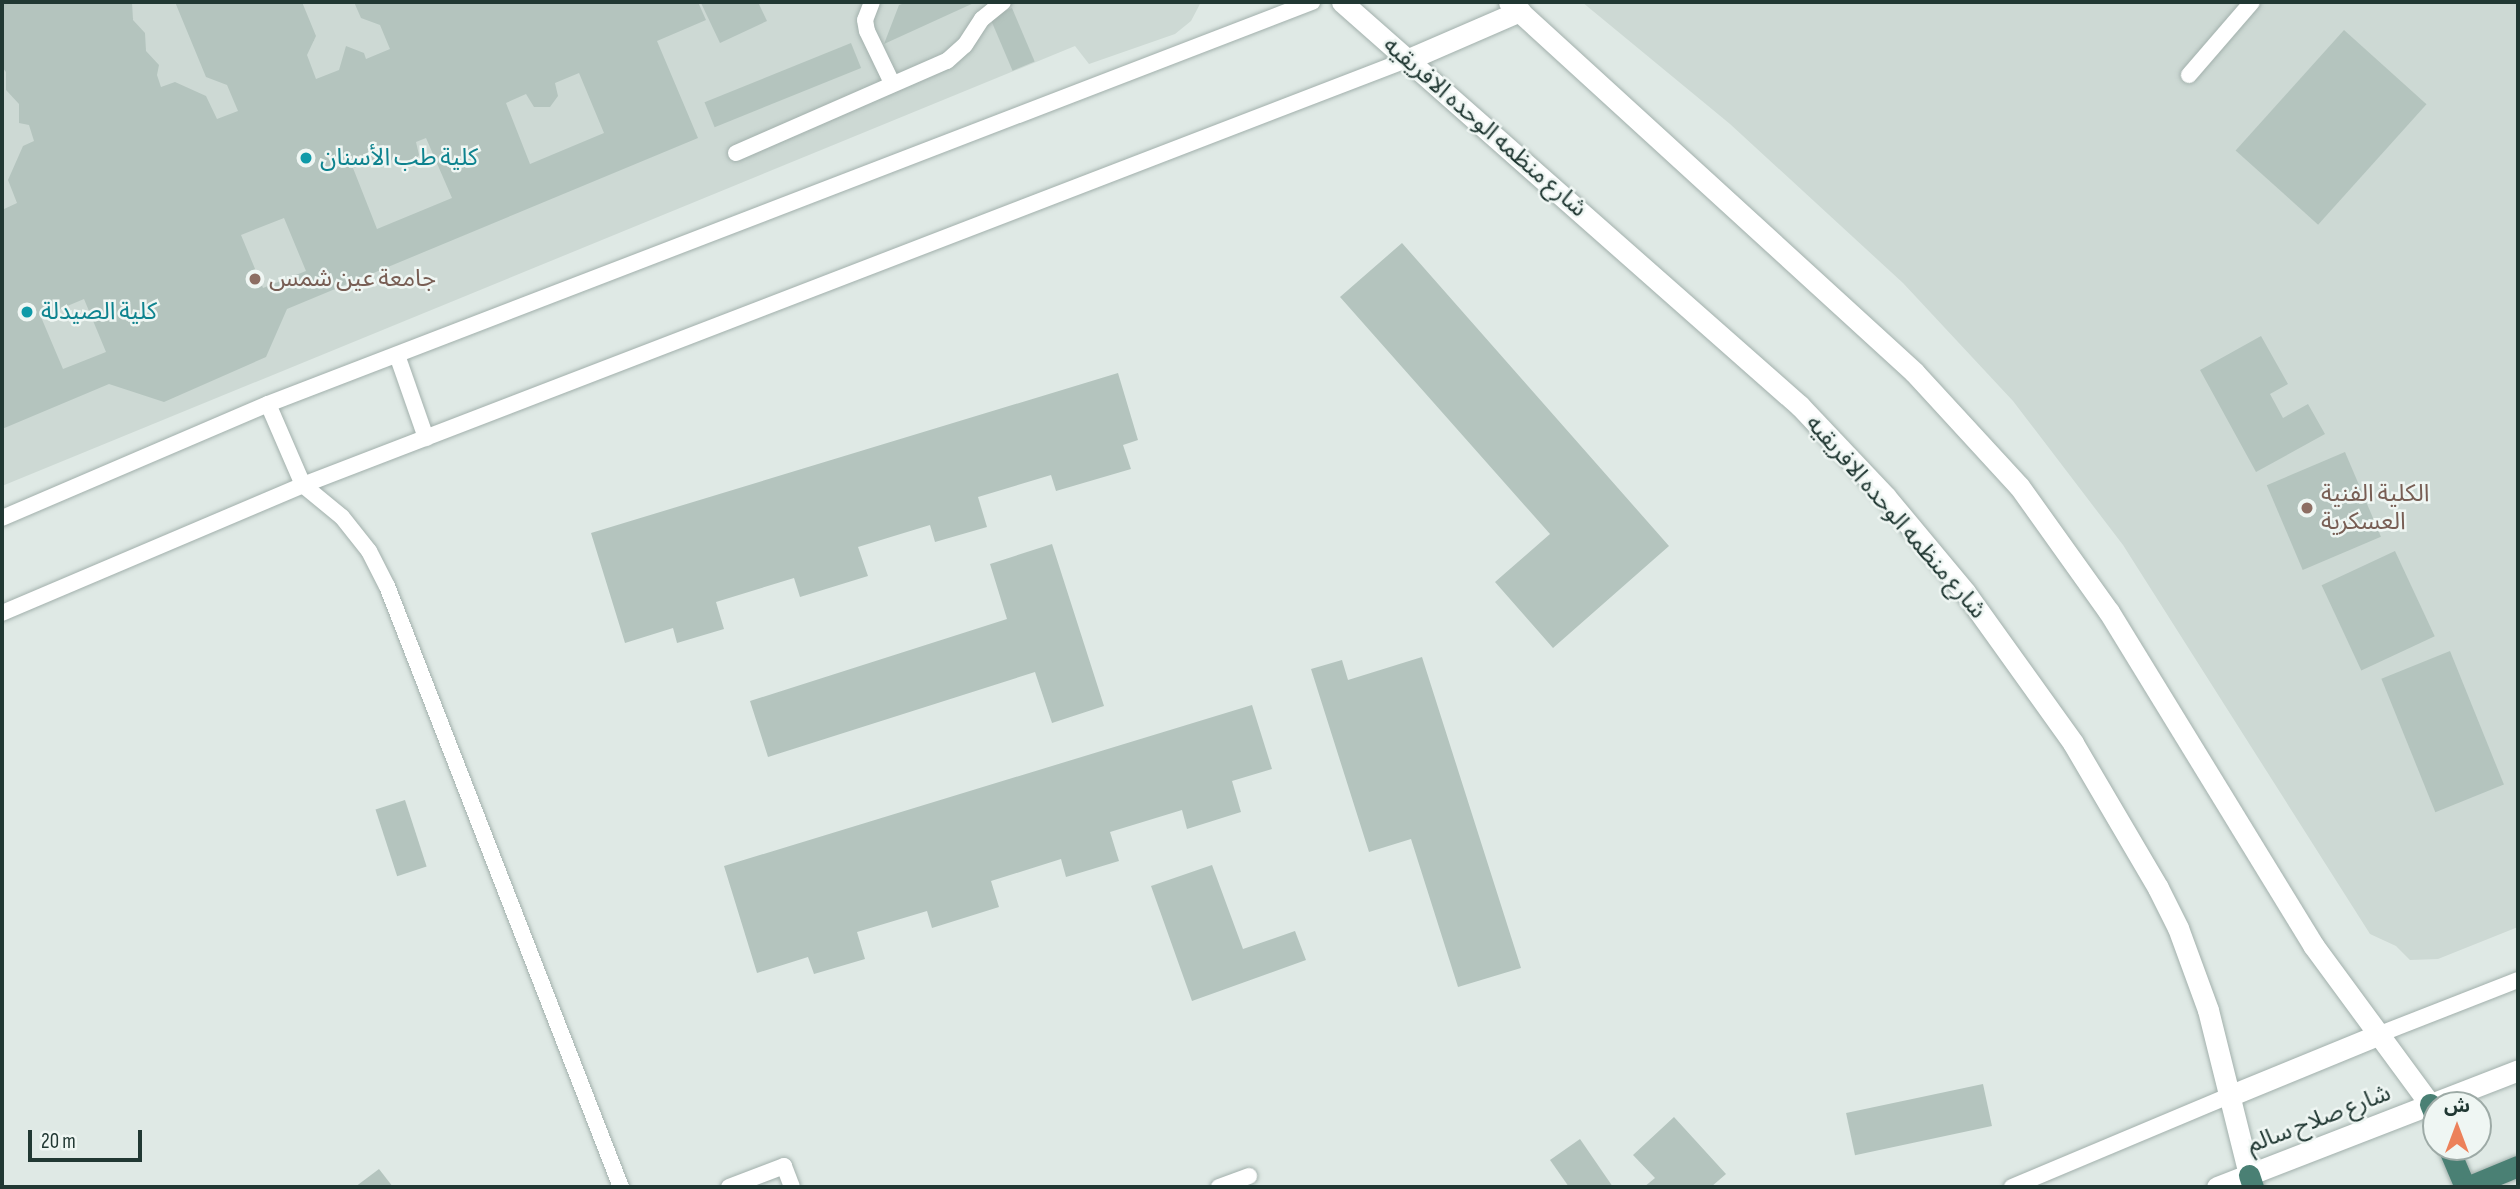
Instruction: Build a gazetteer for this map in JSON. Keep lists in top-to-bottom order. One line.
{"streets":{"street":["شارع منظمه الوحده الافريقيه","شارع صلاح سالم"]},"crossings":[["شارع منظمه الوحده الافريقيه","شارع صلاح سالم"]],"places":["كلية طب الأسنان","جامعة عين شمس","كلية الصيدلة","الكلية الفنية العسكرية"],"scale_bar":"20 m","north":"top"}
